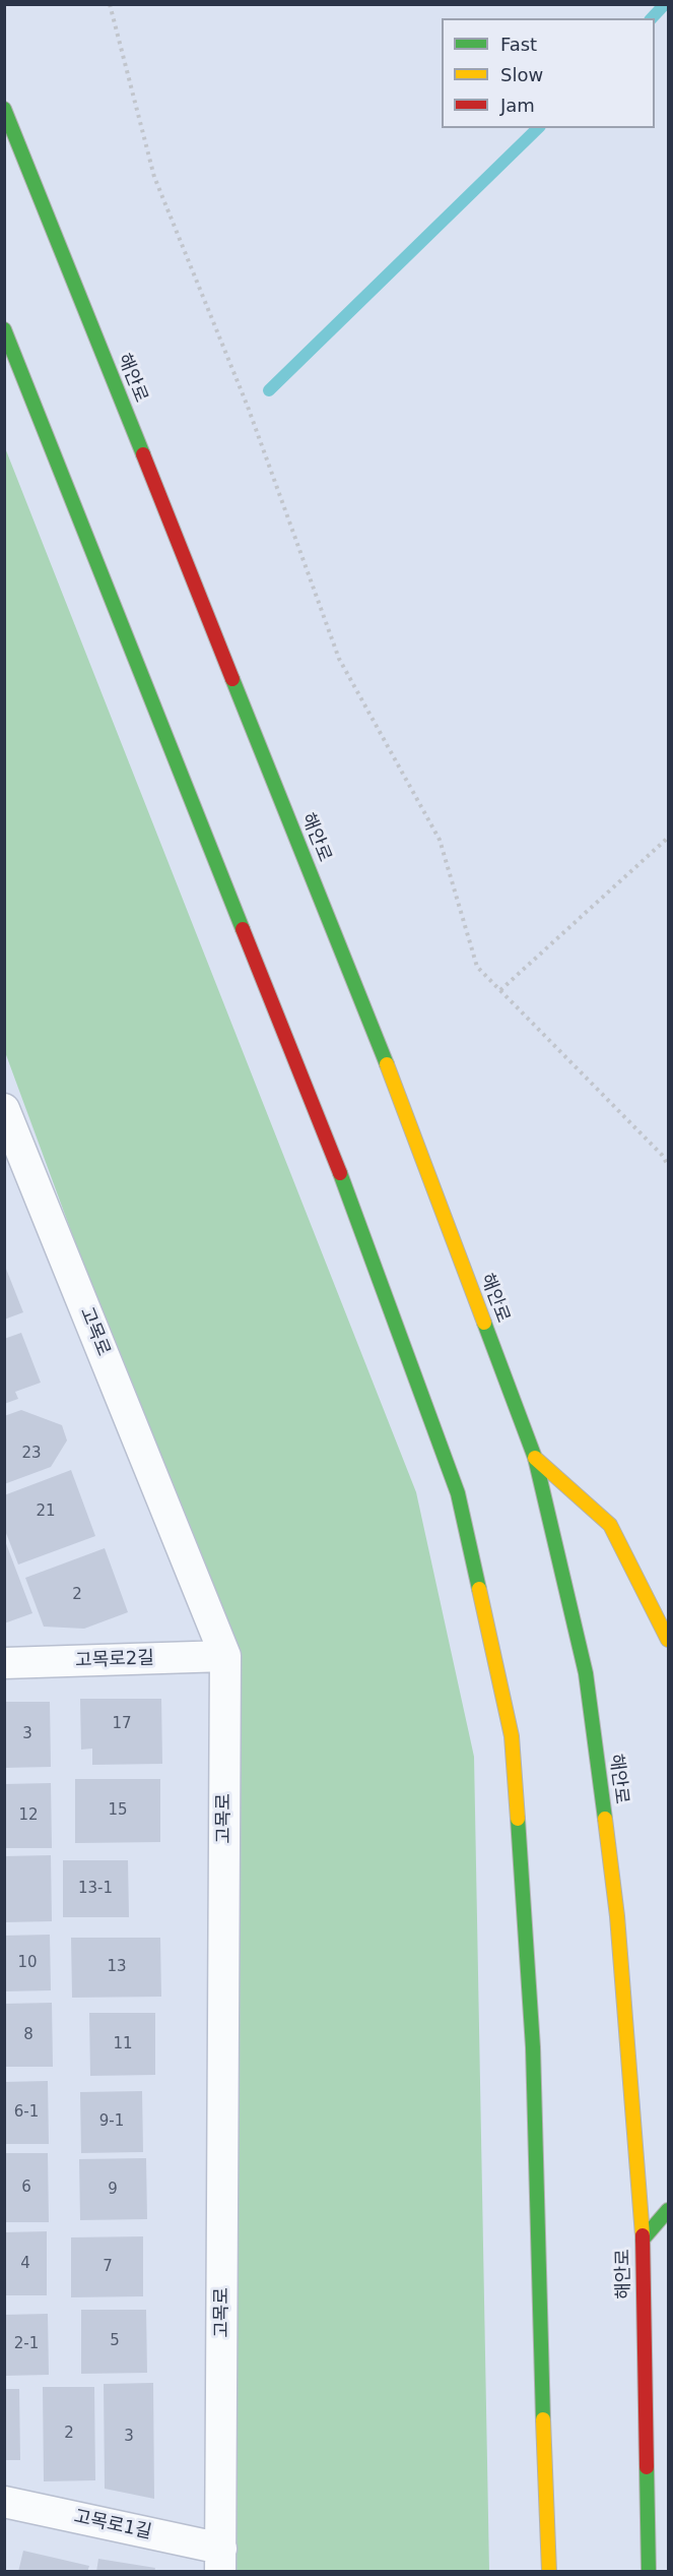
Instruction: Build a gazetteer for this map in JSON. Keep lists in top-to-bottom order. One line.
{"streets":{"main road":["해안로"],"street":["고목로","고목로2길","고목로1길"]},"crossings":[["고목로","고목로2길"],["고목로","고목로1길"]],"house_numbers":["23","21","2","17","3","15","12","13-1","10","13","8","11","6-1","9-1","6","9","4","7","5","2-1","2","3"],"legend":["Fast","Slow","Jam"]}
